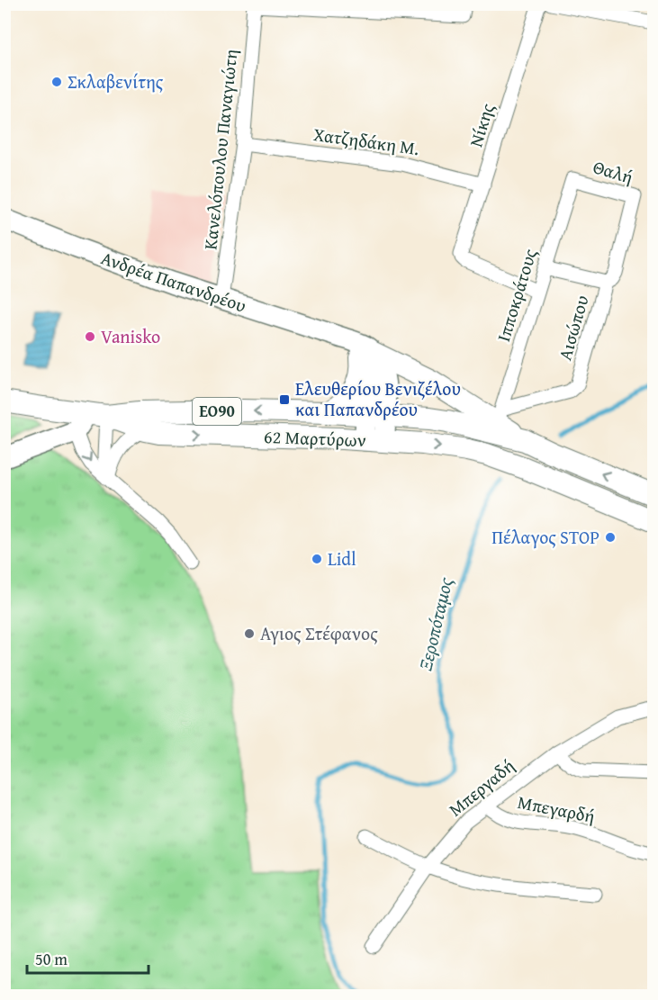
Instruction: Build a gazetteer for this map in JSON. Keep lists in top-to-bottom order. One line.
{"streets":{"main road":["Ανδρέα Παπανδρέου","ΕΟ90","62 Μαρτύρων"],"street":["Νίκης","Χατζηδάκη Μ.","Κανελόπουλου Παναγιώτη","Θαλή","Ιπποκράτους","Αισώπου","Μπεργαδή","Μπεγαρδή"]},"crossings":[["Νίκης","Χατζηδάκη Μ."],["Νίκης","Ιπποκράτους"],["Χατζηδάκη Μ.","Κανελόπουλου Παναγιώτη"],["Κανελόπουλου Παναγιώτη","Ανδρέα Παπανδρέου"],["Θαλή","Ιπποκράτους"],["Θαλή","Αισώπου"],["Ιπποκράτους","Αισώπου"],["ΕΟ90","62 Μαρτύρων"],["Μπεργαδή","Μπεγαρδή"]],"water":["Ξεροπόταμος"],"places":{"other":["Σκλαβενίτης","Vanisko","Πέλαγος STOP","Lidl","Αγιος Στέφανος"],"transit":["Ελευθερίου Βενιζέλου και Παπανδρέου"]},"scale_bar":"50 m"}
